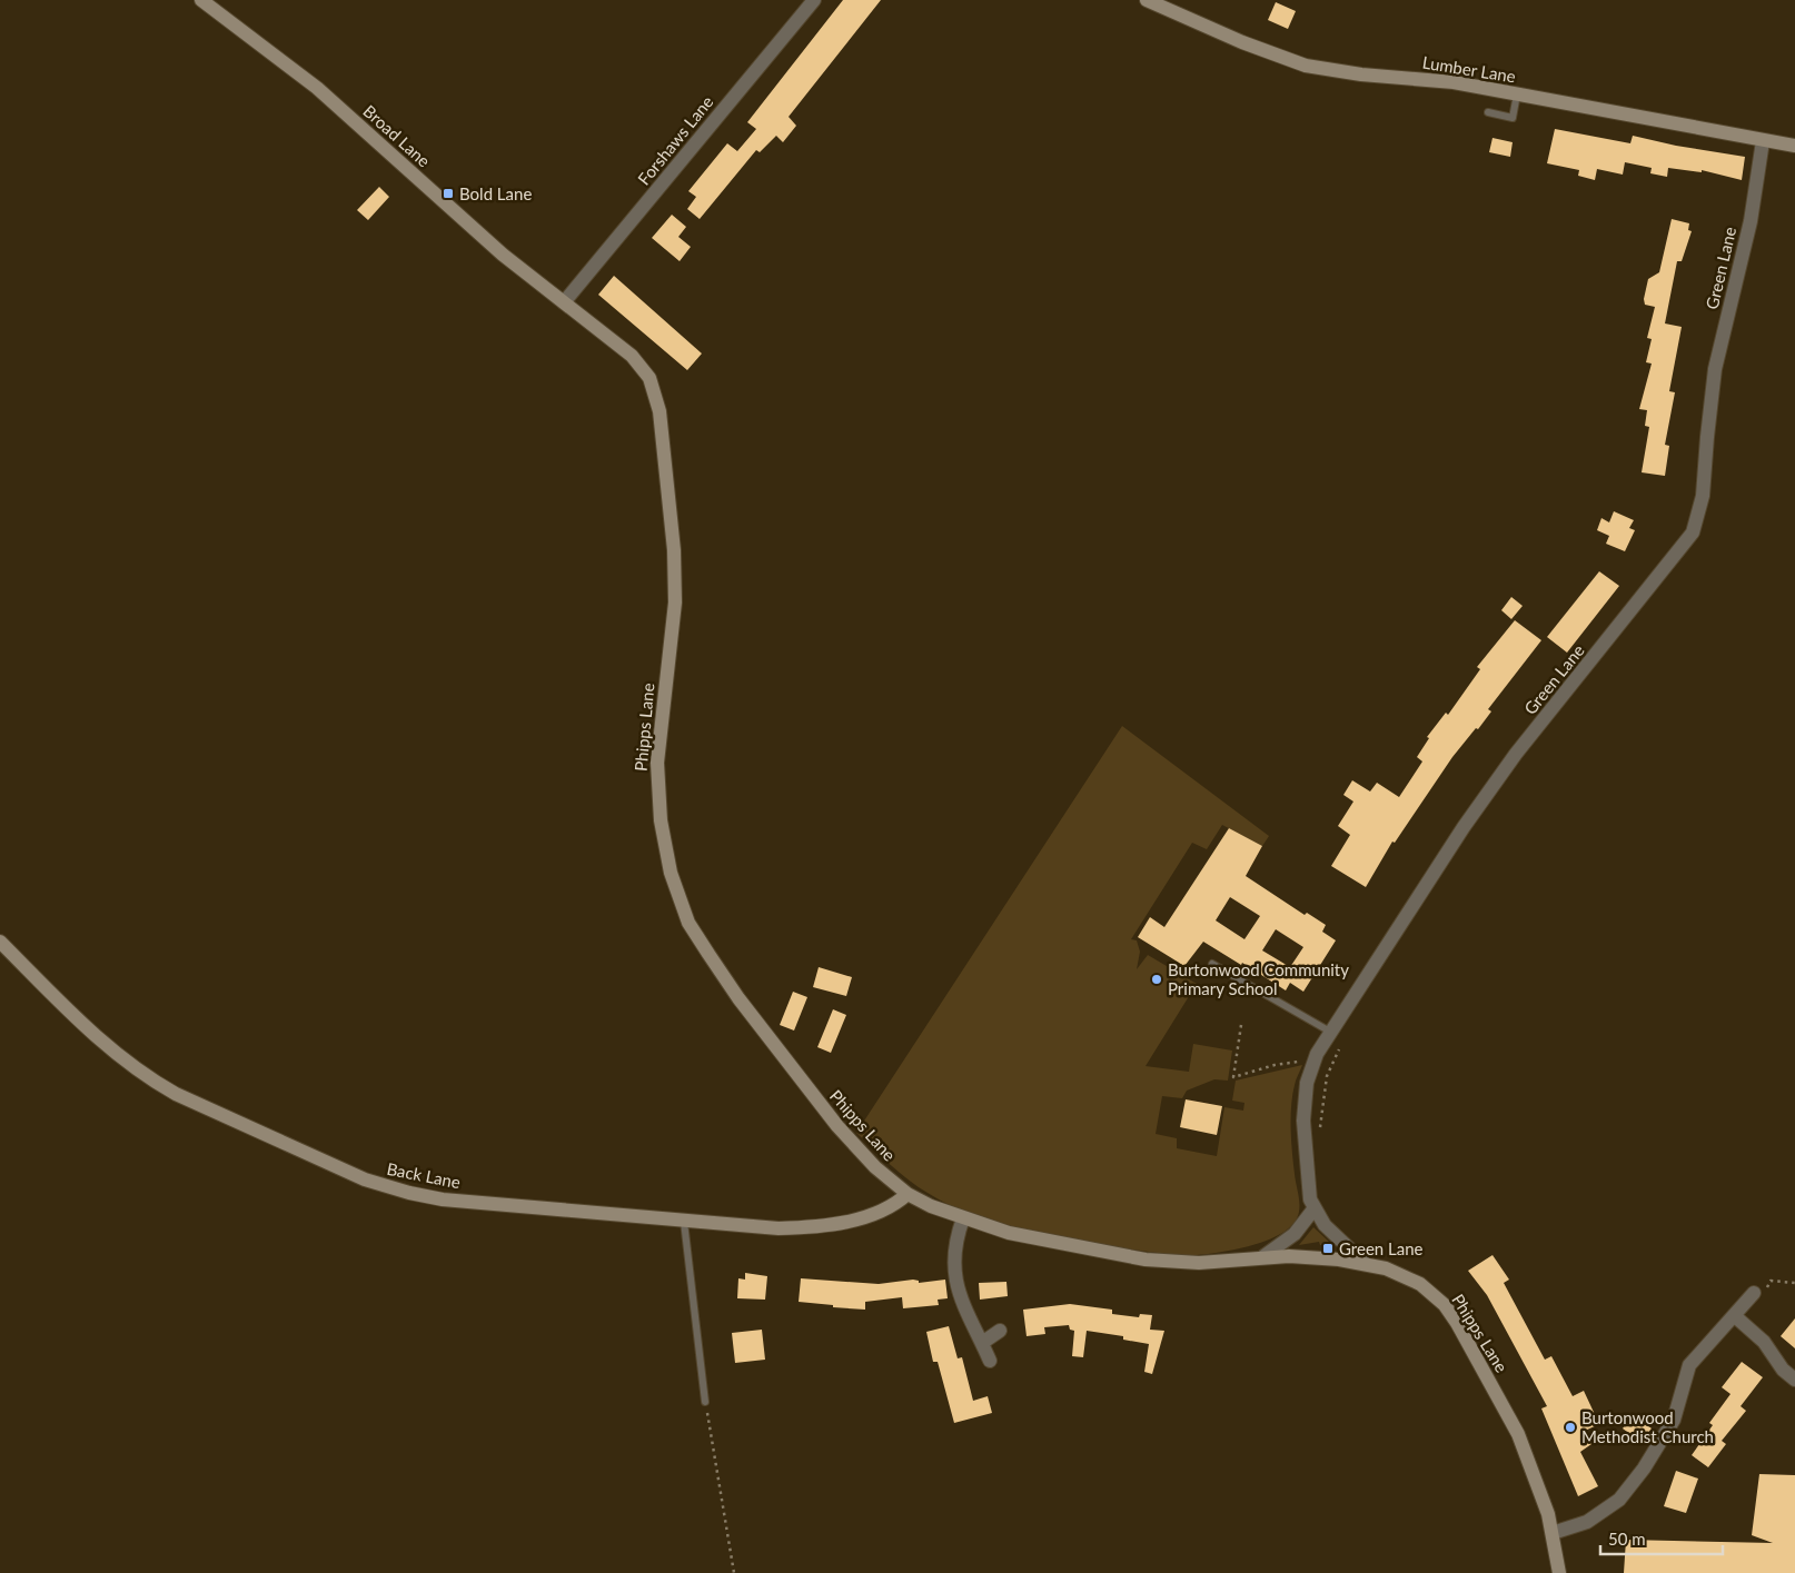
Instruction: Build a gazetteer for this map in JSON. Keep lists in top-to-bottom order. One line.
{"streets":{"street":["Lumber Lane","Broad Lane","Forshaws Lane","Green Lane","Phipps Lane","Back Lane"]},"crossings":[["Lumber Lane","Green Lane"],["Broad Lane","Forshaws Lane"],["Broad Lane","Phipps Lane"],["Forshaws Lane","Phipps Lane"],["Green Lane","Phipps Lane"],["Phipps Lane","Back Lane"]],"places":{"transit":["Bold Lane","Green Lane"],"other":["Burtonwood Community Primary School","Burtonwood Methodist Church"]},"scale_bar":"50 m"}
